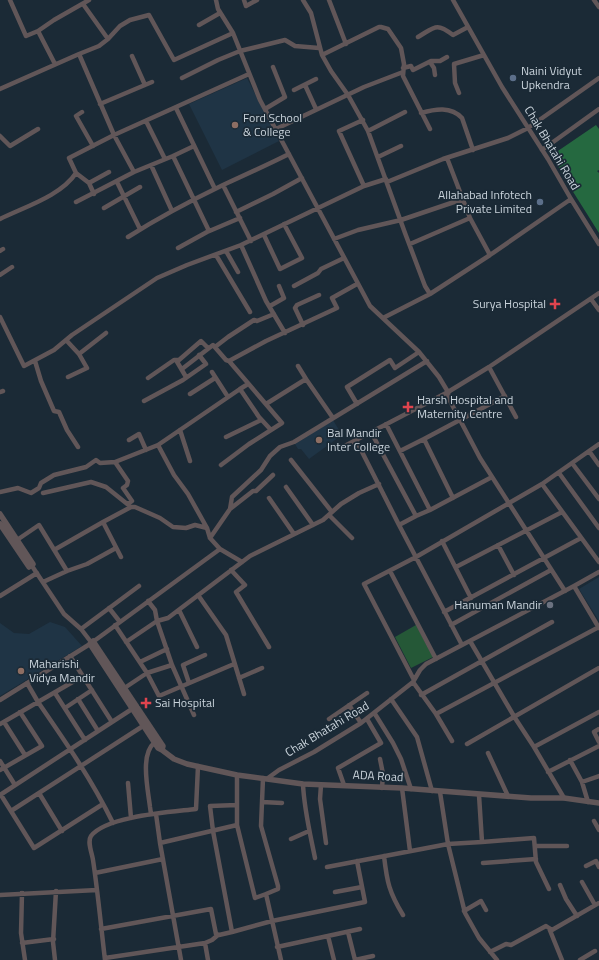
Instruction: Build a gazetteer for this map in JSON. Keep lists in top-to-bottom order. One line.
{"streets":{"street":["Chak Bhatahi Road","ADA Road"]},"crossings":[["Chak Bhatahi Road","ADA Road"]],"places":{"other":["Naini Vidyut Upkendra","Ford School & College","Allahabad Infotech Private Limited","Bal Mandir Inter College","Hanuman Mandir","Maharishi Vidya Mandir"],"health":["Surya Hospital","Harsh Hospital and Maternity Centre","Sai Hospital"]}}
